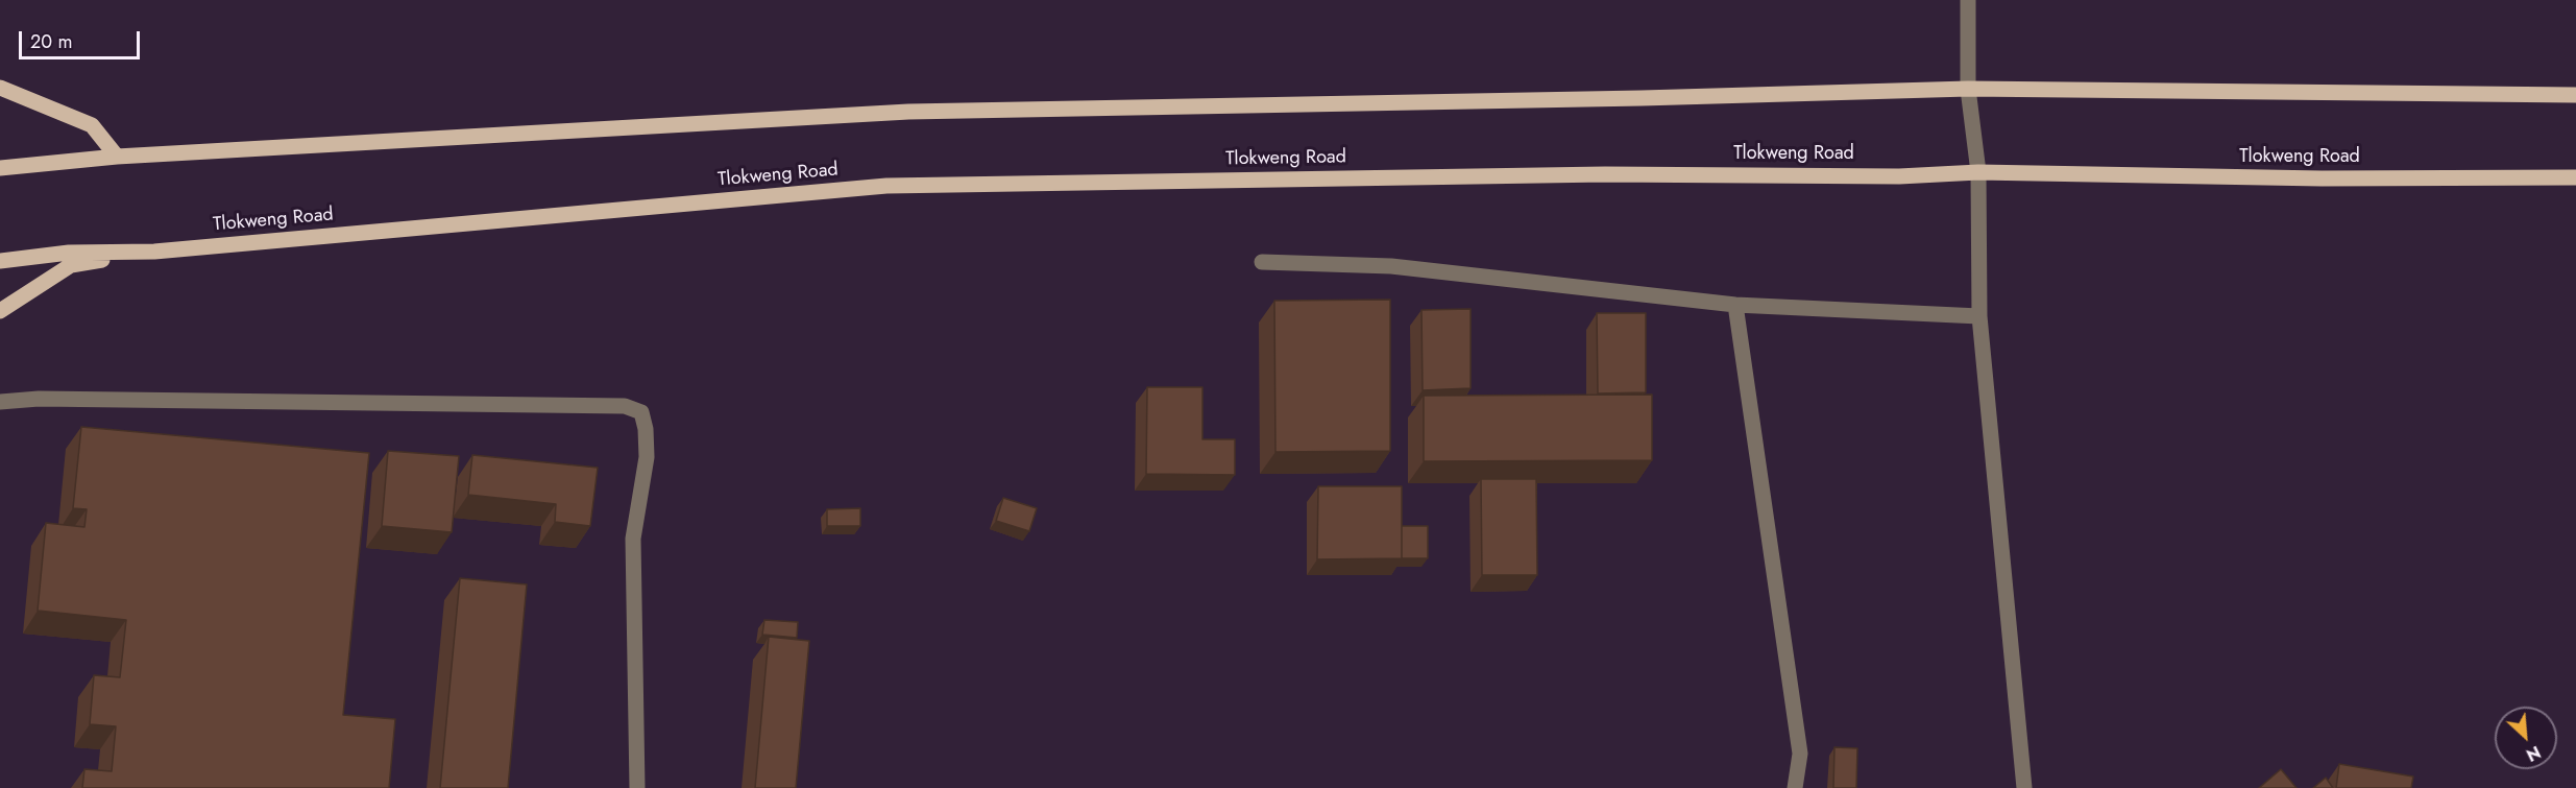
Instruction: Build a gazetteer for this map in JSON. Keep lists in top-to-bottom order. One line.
{"streets":{"main road":["Tlokweng Road"]},"scale_bar":"20 m","north":"bottom right"}
